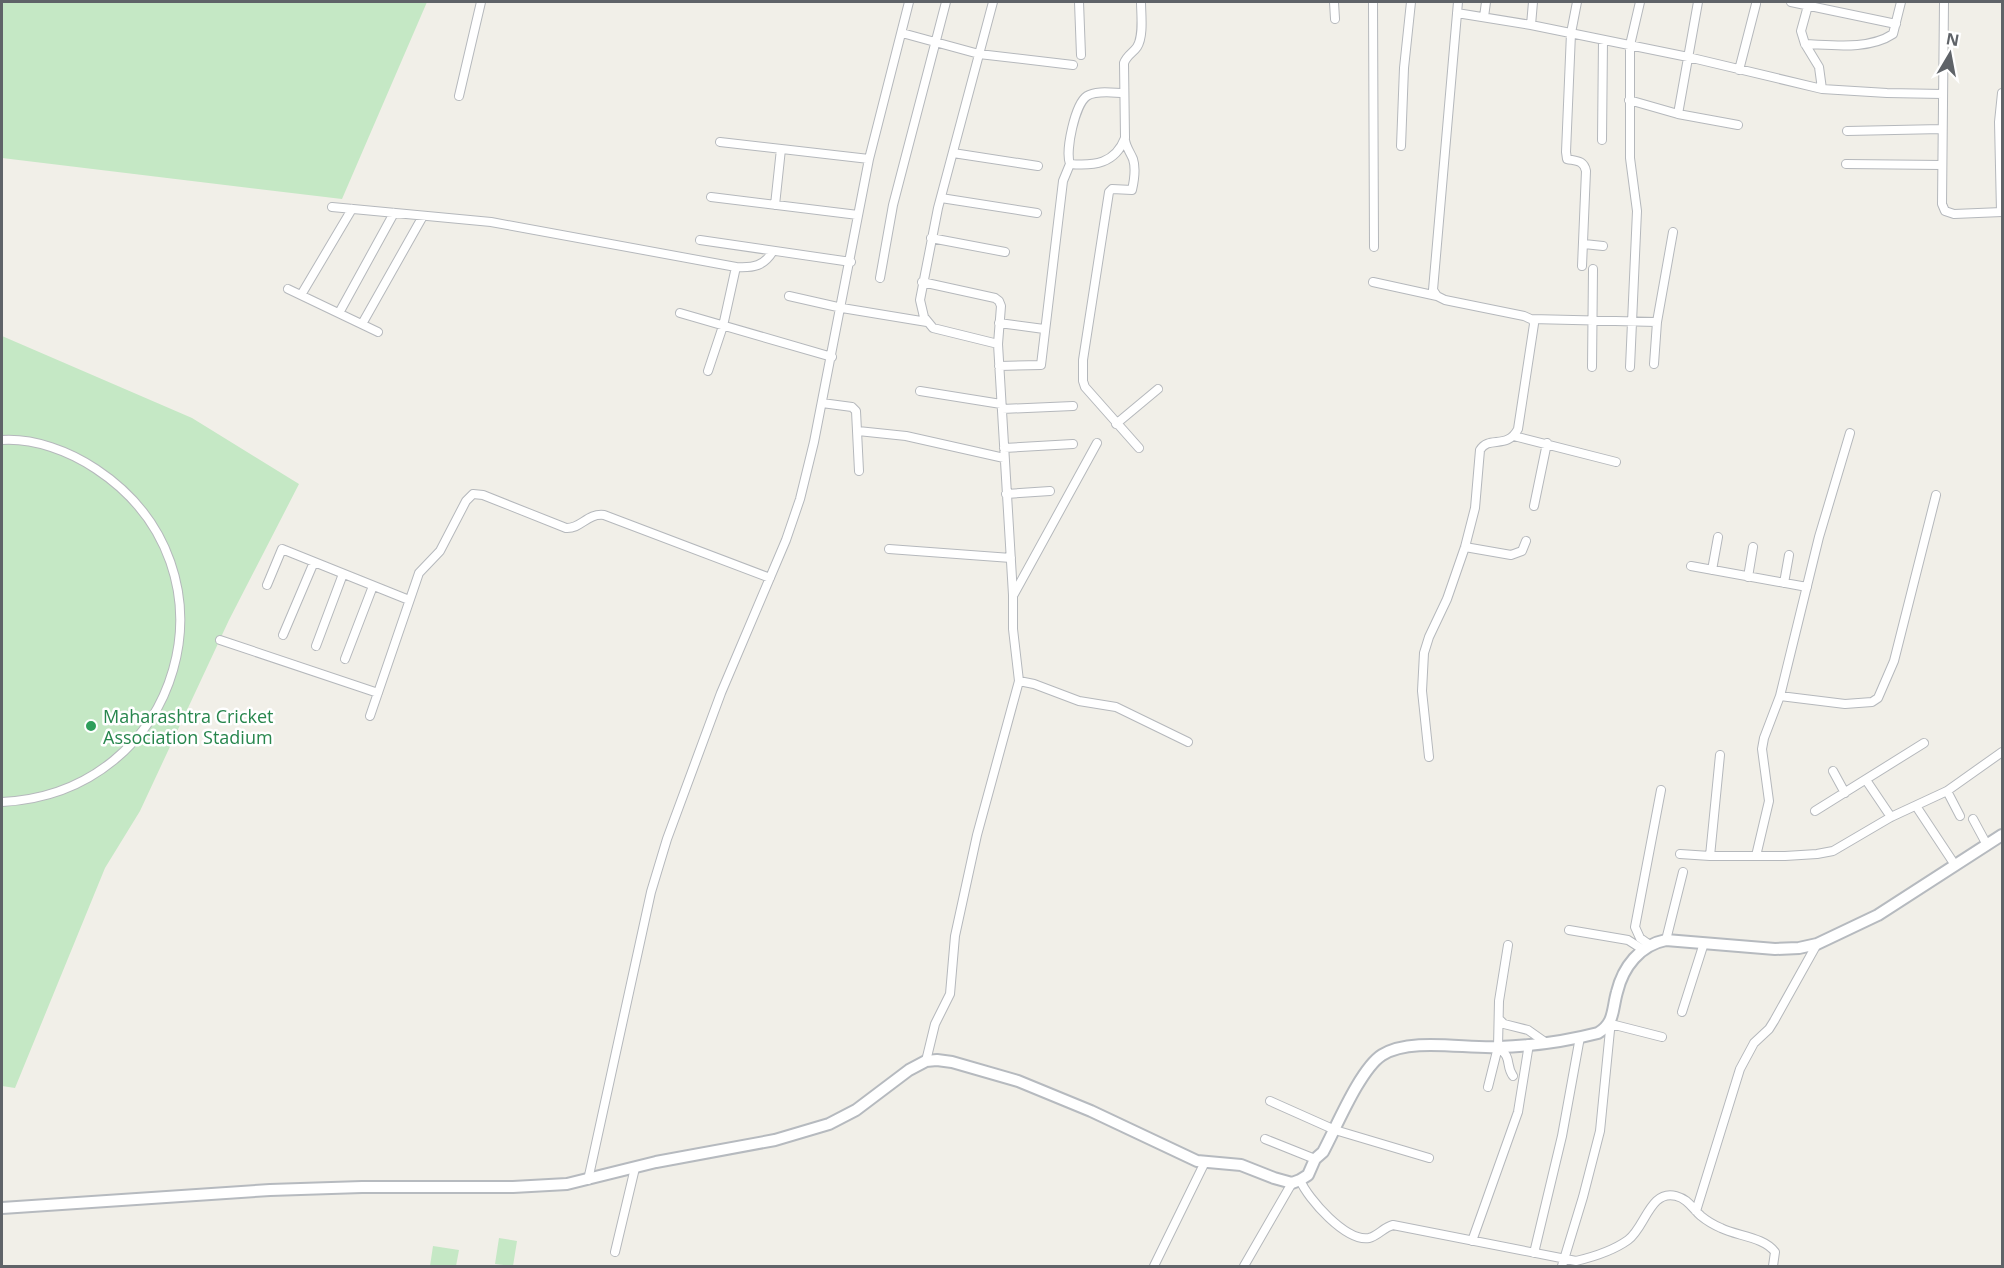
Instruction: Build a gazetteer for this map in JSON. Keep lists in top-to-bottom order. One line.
{"places":["Maharashtra Cricket Association Stadium"],"north":"top"}
